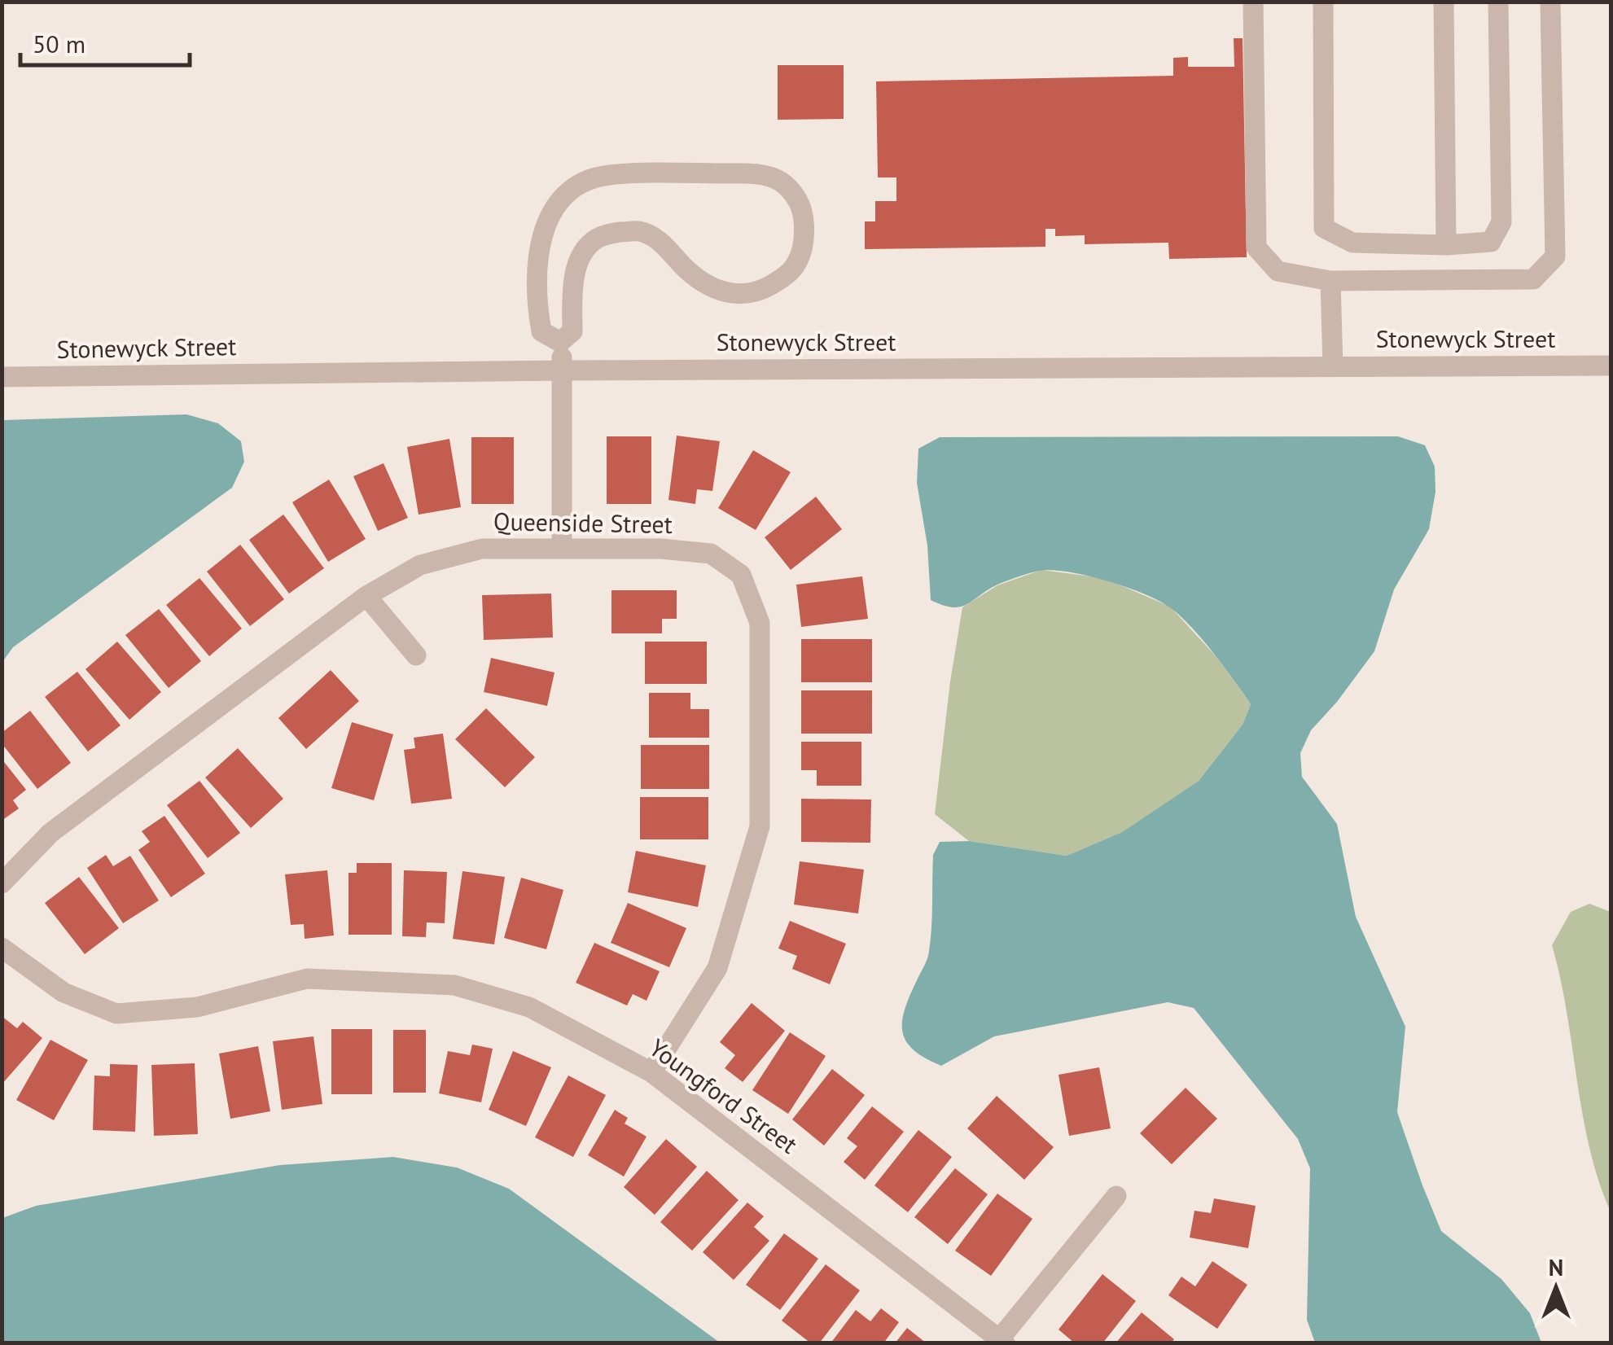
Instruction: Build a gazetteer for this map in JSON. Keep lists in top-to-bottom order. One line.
{"streets":{"street":["Stonewyck Street","Queenside Street","Youngford Street"]},"crossings":[["Queenside Street","Youngford Street"]],"scale_bar":"50 m","north":"top"}
